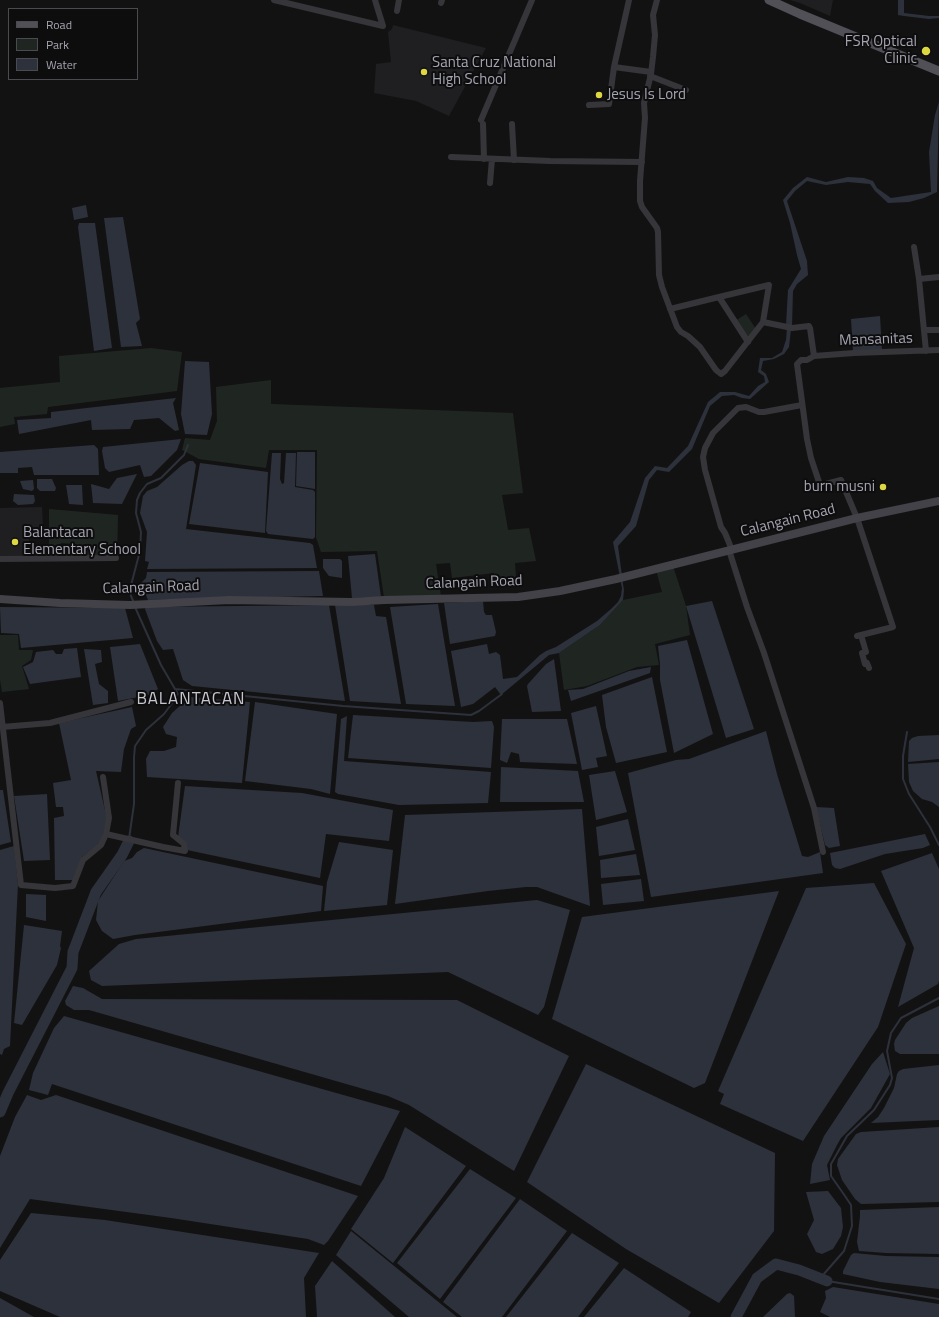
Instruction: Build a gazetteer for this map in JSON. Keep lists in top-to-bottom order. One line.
{"streets":{"street":["Mansanitas","Calangain Road"]},"districts":["BALANTACAN"],"places":["FSR Optical Clinic","Santa Cruz National High School","Jesus Is Lord","burn musni","Balantacan Elementary School"],"legend":["Road","Park","Water"]}
